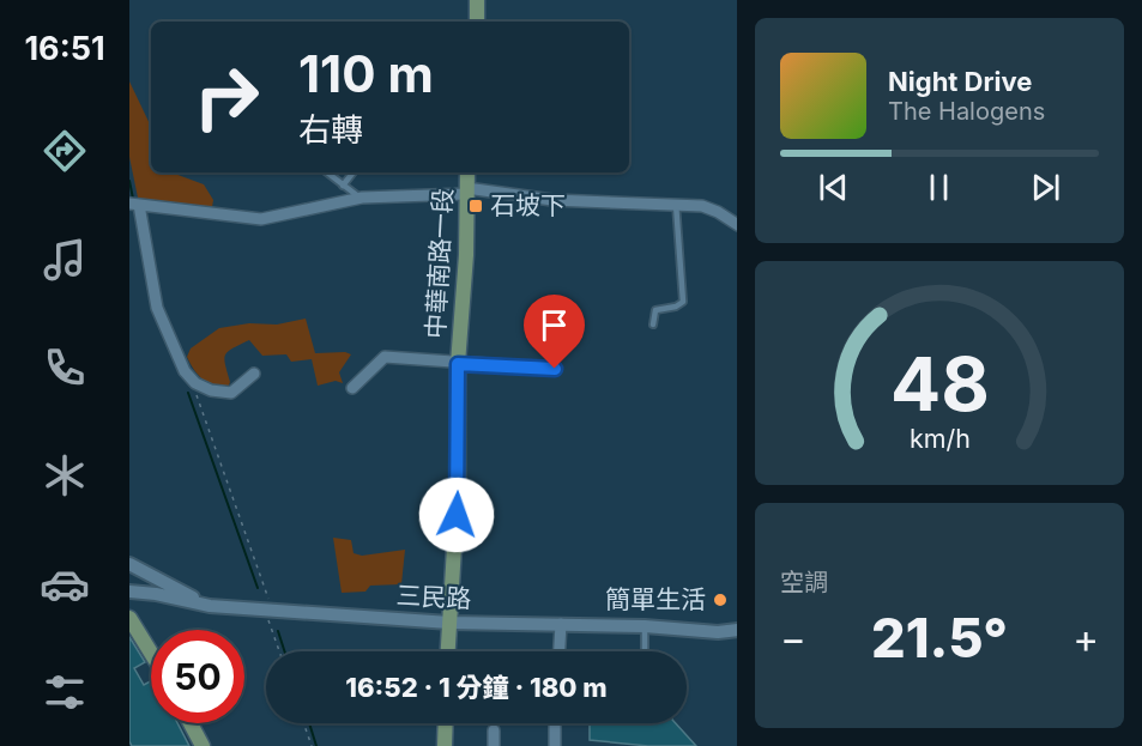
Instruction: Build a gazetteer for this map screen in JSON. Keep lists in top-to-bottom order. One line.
{"streets":{"main road":["中華南路一段"],"street":["三民路"]},"crossings":[["中華南路一段","三民路"]],"places":{"transit":["石坡下"],"other":["簡單生活"]},"page":{"tabs":"16:51","turn":["110 m","右轉"],"song":["Night Drive","The Halogens"],"tile":"空調","heat":["−","21.5°","+"],"limit":"50","trip":"16:52 · 1 分鐘 · 180 m","gauge":["48","km/h"]}}
